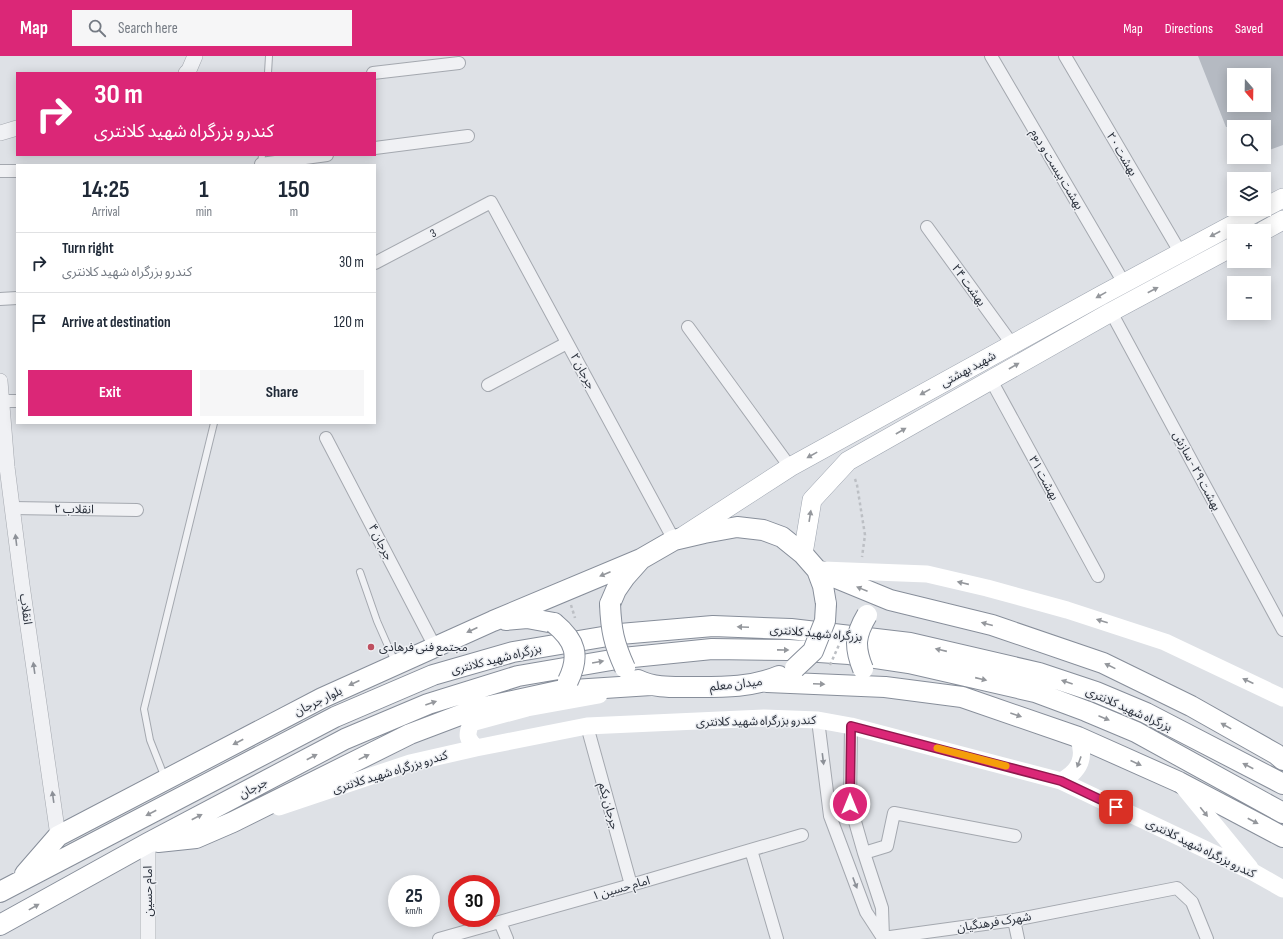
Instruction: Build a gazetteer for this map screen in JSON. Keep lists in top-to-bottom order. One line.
{"streets":{"highway":["بزرگراه شهید کلانتری","میدان معلم","بلوار جرجان","جرجان"],"main road":["شهید بهشتی","کندرو بزرگراه شهید کلانتری"],"street":["بهشت ۲۰","بهشت بیست و دوم","3","بهشت ۲۴","جرجان ۲","بهشت ۲۹ - سازش","بهشت ۳۱","۲ انقلاب","۴ جرجان","انقلاب","جرجان یکم","امام حسین ۱","امام حسین","شهرک فرهنگیان"]},"crossings":[["بهشت ۲۰","شهید بهشتی"],["بهشت بیست و دوم","شهید بهشتی"],["3","جرجان ۲"],["بهشت ۲۴","شهید بهشتی"],["شهید بهشتی","جرجان ۲"],["شهید بهشتی","بهشت ۲۹ - سازش"],["شهید بهشتی","بهشت ۳۱"],["شهید بهشتی","میدان معلم"],["جرجان ۲","میدان معلم"],["۲ انقلاب","انقلاب"],["۴ جرجان","بلوار جرجان"],["انقلاب","بلوار جرجان"],["بزرگراه شهید کلانتری","جرجان"],["میدان معلم","بلوار جرجان"],["بلوار جرجان","جرجان"],["کندرو بزرگراه شهید کلانتری","جرجان یکم"],["جرجان","امام حسین"],["جرجان یکم","امام حسین ۱"]],"one_way":["انقلاب"],"places":["مجتمع فنی فرهادی"],"north":"bottom","page":{"header":"Map","search":"Search here","nav":["Map","Directions","Saved"],"map_buttons":["+","−"],"turn":["30 m","کندرو بزرگراه شهید کلانتری"],"eta":["14:25","Arrival","1","min","150","m"],"list":[{"name":"Turn right","note":"کندرو بزرگراه شهید کلانتری","value":"30 m"},{"name":"Arrive at destination","value":"120 m"}],"buttons":["Exit","Share"],"speed":"25 km/h","limit":"30"}}
